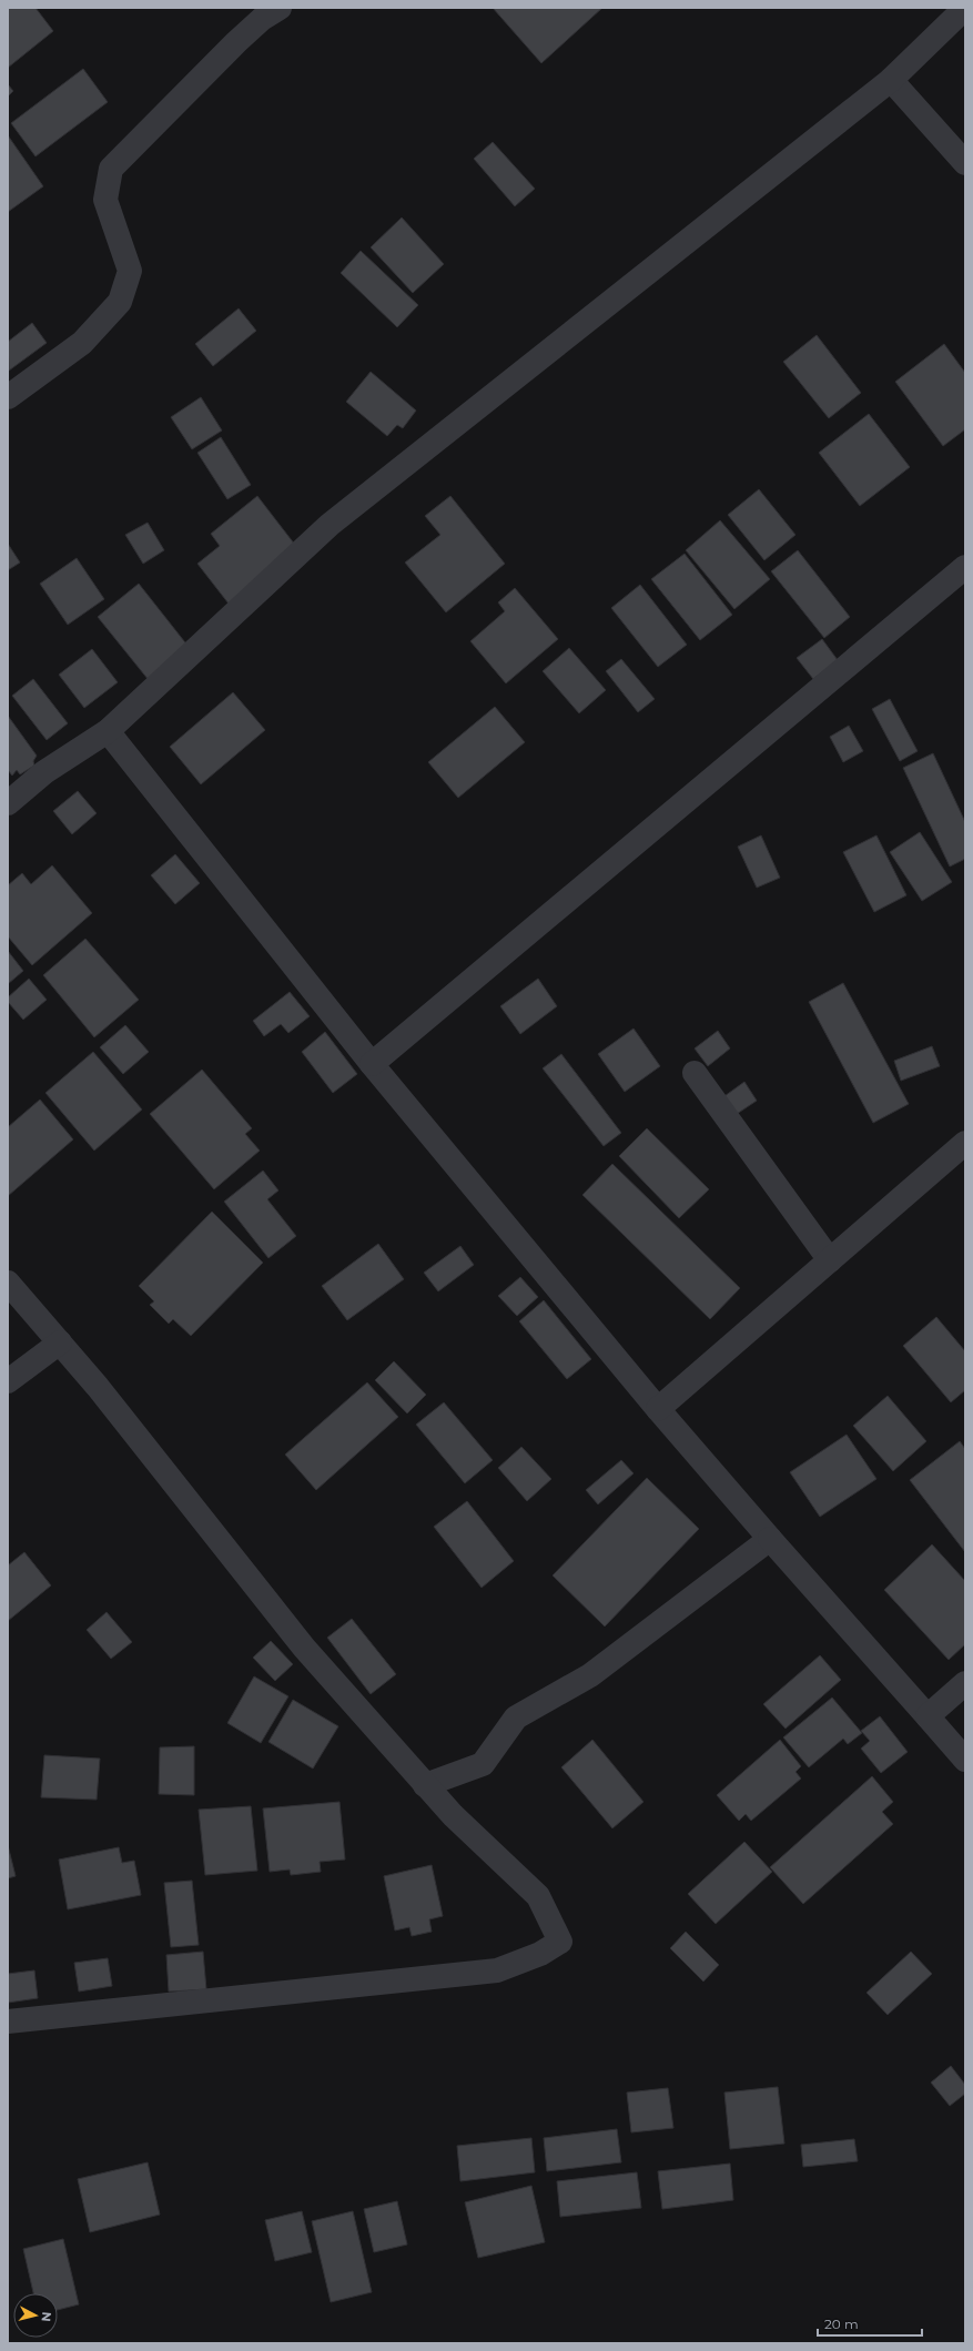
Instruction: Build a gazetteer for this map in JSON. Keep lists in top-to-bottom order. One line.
{"scale_bar":"20 m","north":"right"}
